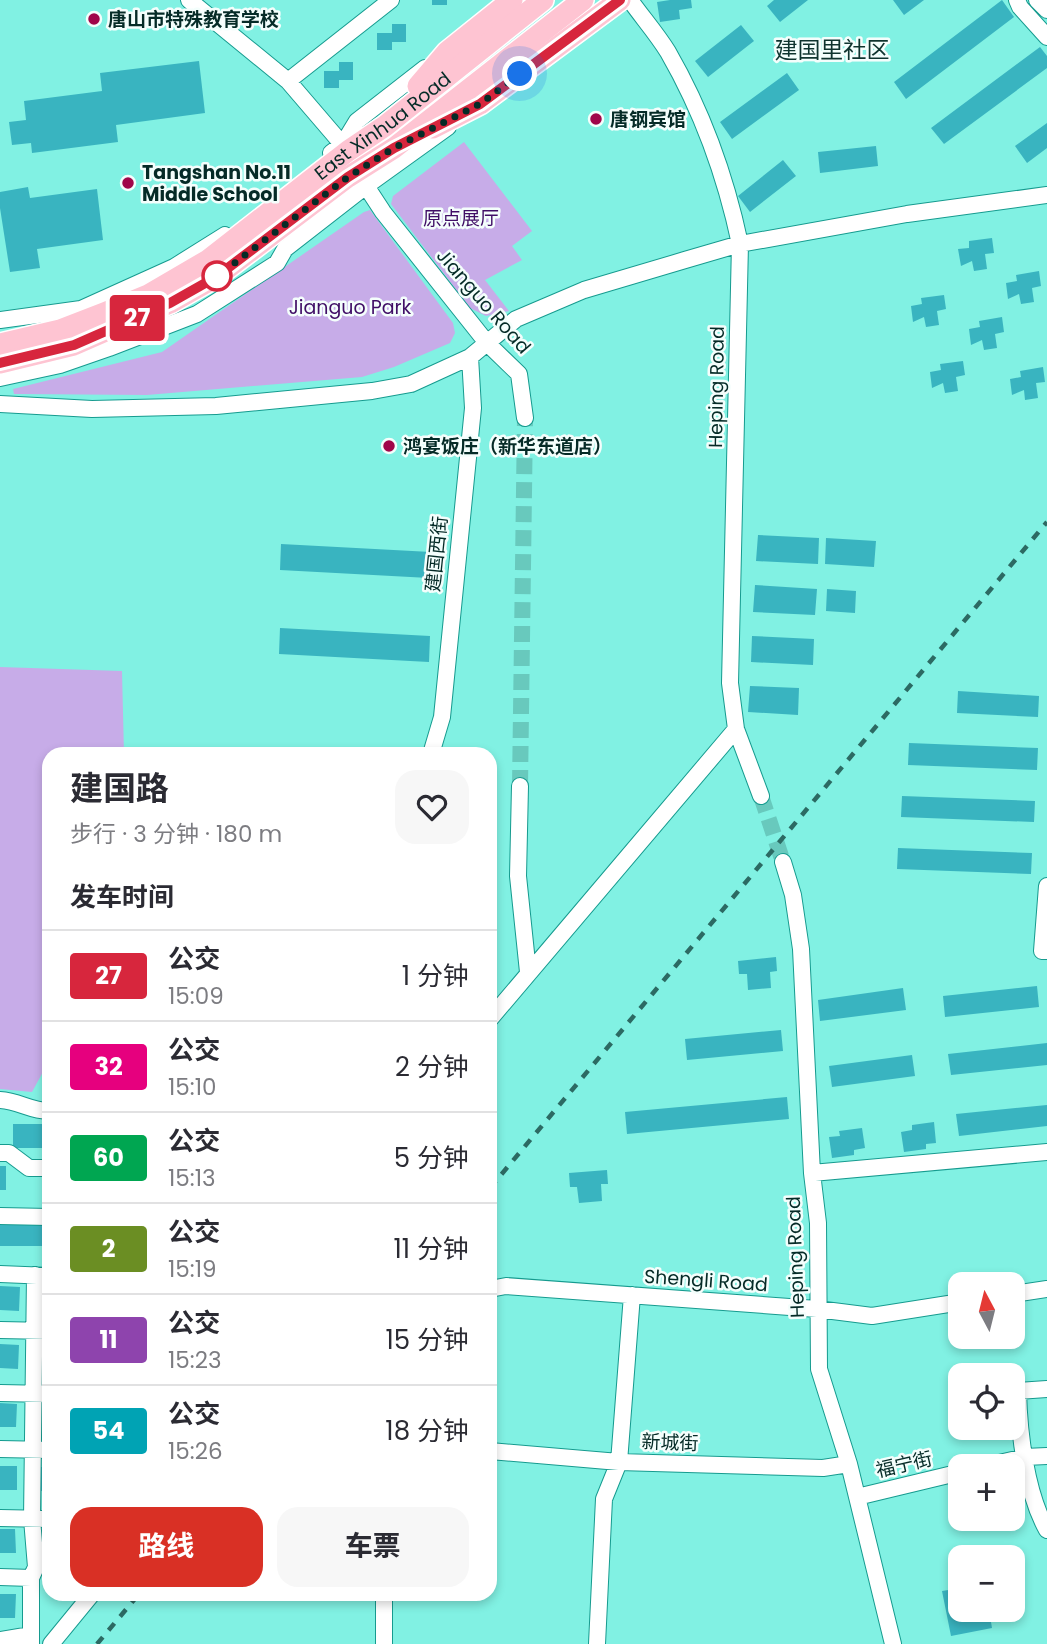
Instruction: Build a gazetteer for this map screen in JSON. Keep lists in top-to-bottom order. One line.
{"streets":{"main road":["East Xinhua Road"],"street":["Jianguo Road","Heping Road","建国西街","Shengli Road","新城街","福宁街"]},"crossings":[["Heping Road","Shengli Road"],["Heping Road","新城街"],["Heping Road","福宁街"]],"districts":["建国里社区"],"parks":["原点展厅","Jianguo Park"],"places":["唐山市特殊教育学校","唐钢宾馆","Tangshan No.11 Middle School","鸿宴饭庄（新华东道店）"],"lines":["bus line 27"],"north":"top","page":{"on_map":"27","heading":[["建国路","步行 · 3 分钟 · 180 m"],"发车时间"],"list":[{"mark":"27","name":"公交","note":"15:09","value":"1 分钟"},{"mark":"32","name":"公交","note":"15:10","value":"2 分钟"},{"mark":"60","name":"公交","note":"15:13","value":"5 分钟"},{"mark":"2","name":"公交","note":"15:19","value":"11 分钟"},{"mark":"11","name":"公交","note":"15:23","value":"15 分钟"},{"mark":"54","name":"公交","note":"15:26","value":"18 分钟"}],"map_buttons":["+","−"],"buttons":["路线","车票"]}}
